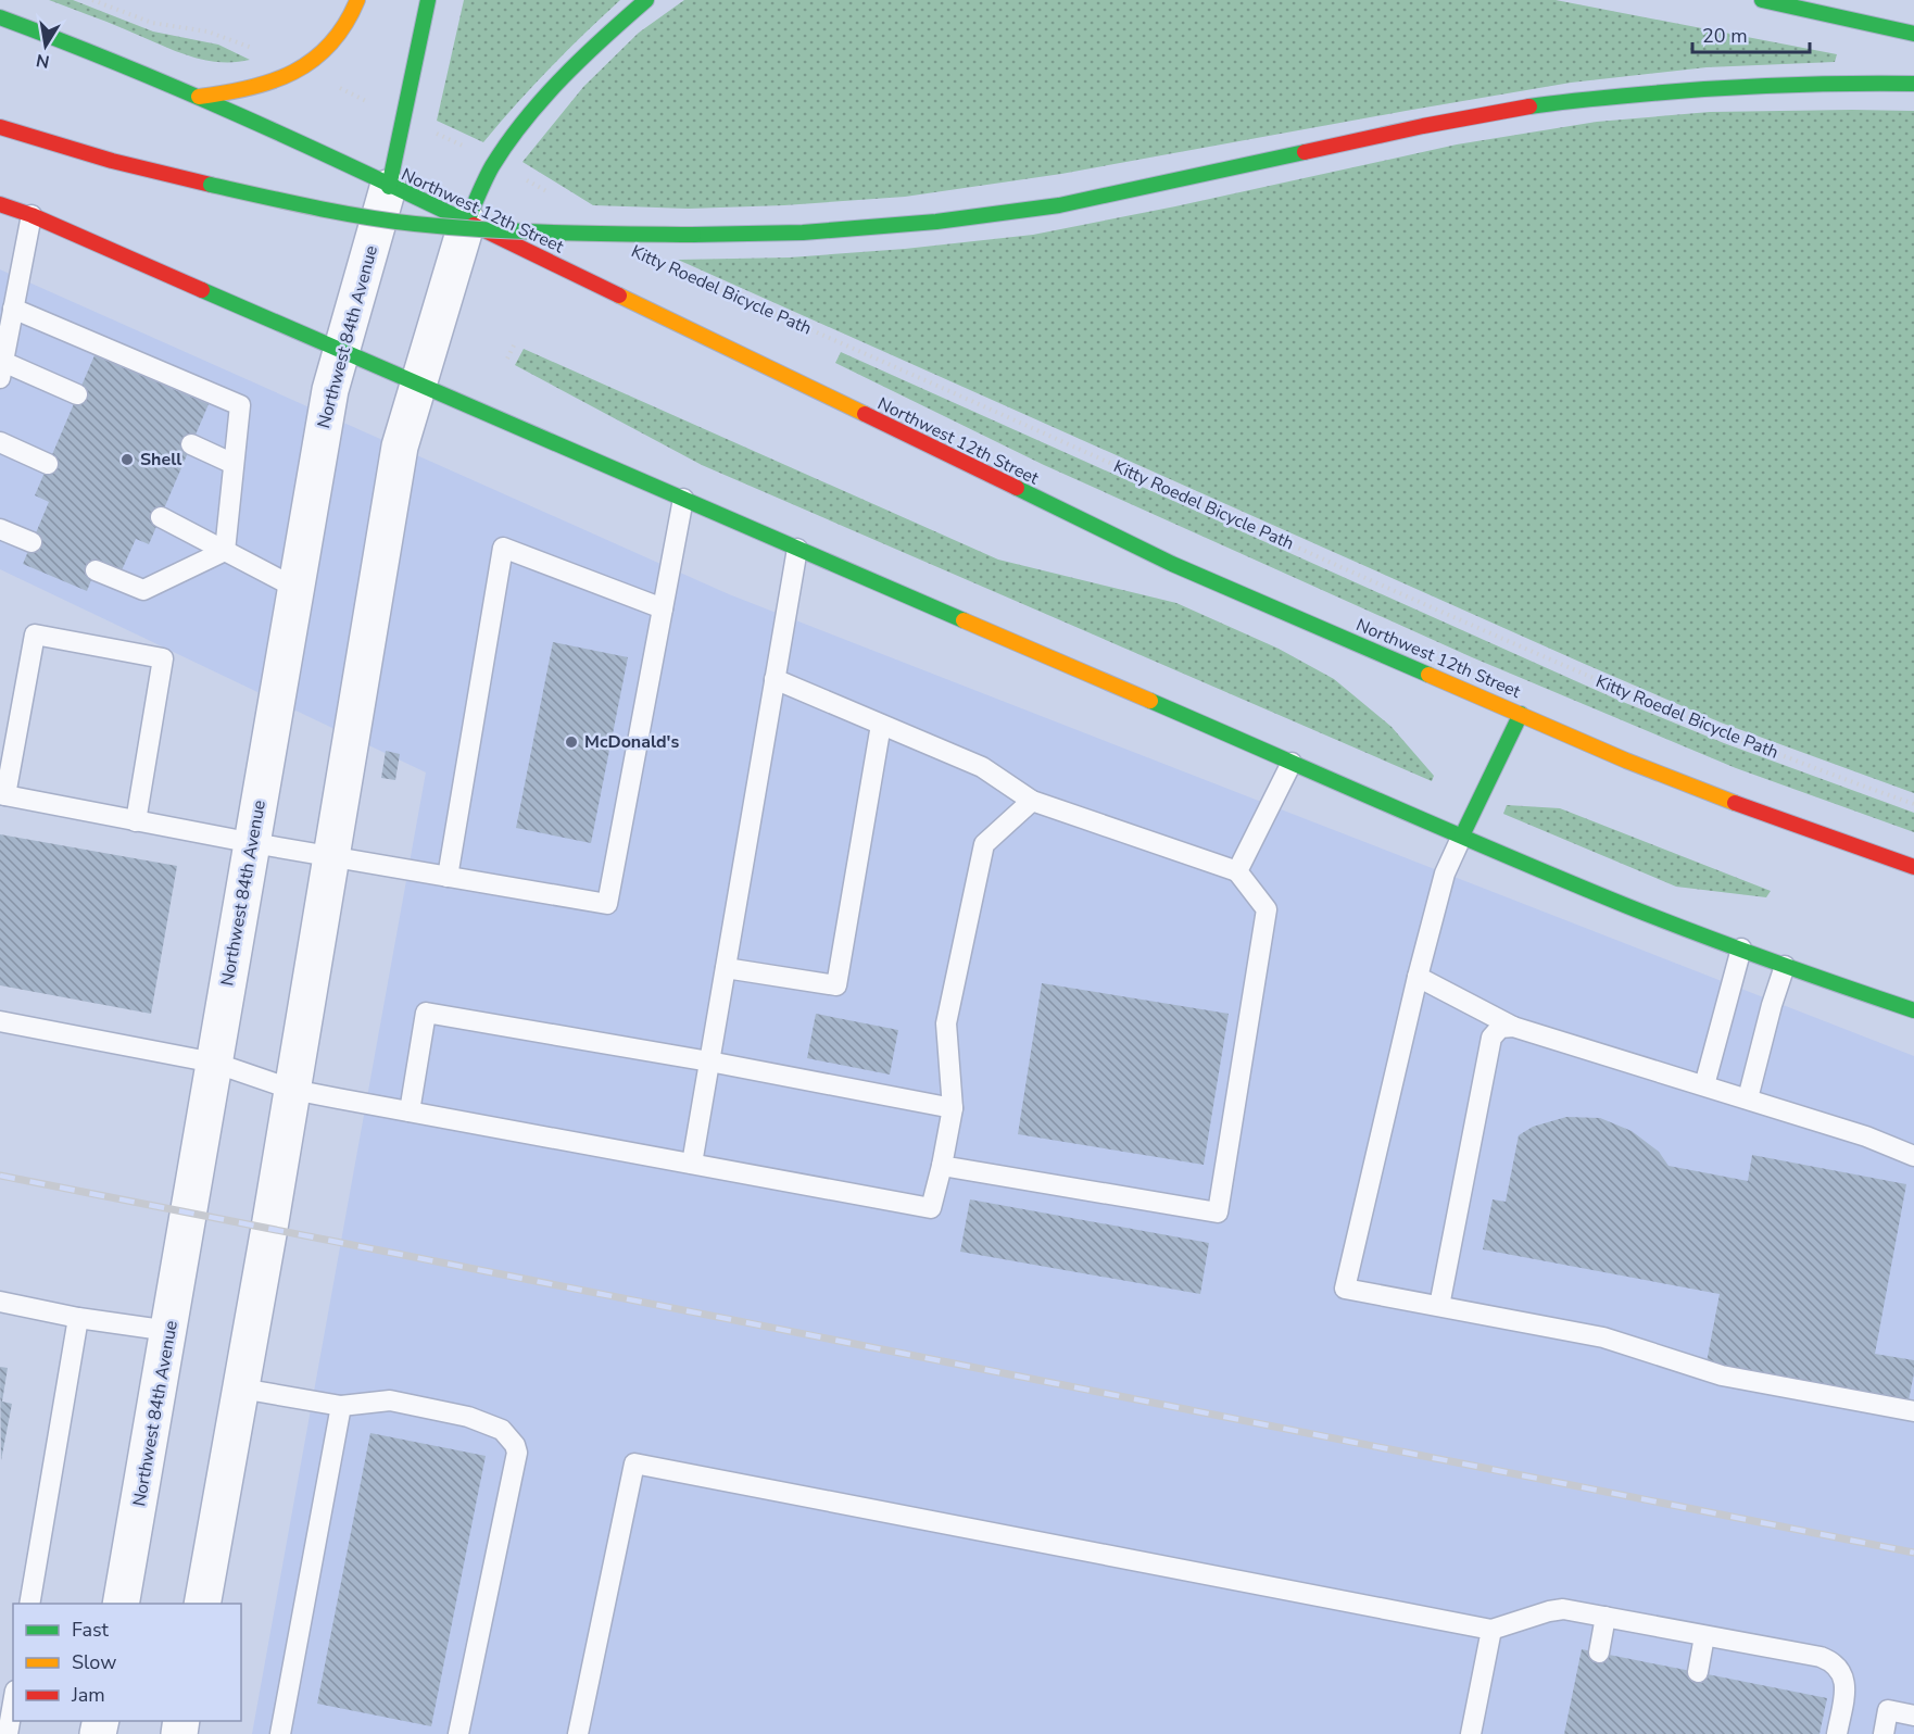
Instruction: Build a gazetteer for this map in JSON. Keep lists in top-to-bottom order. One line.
{"streets":{"main road":["Northwest 12th Street"],"street":["Northwest 84th Avenue"],"path":["Kitty Roedel Bicycle Path"]},"crossings":[["Northwest 12th Street","Northwest 84th Avenue"]],"places":["Shell","McDonald's"],"legend":["Fast","Slow","Jam"],"scale_bar":"20 m","north":"bottom"}
